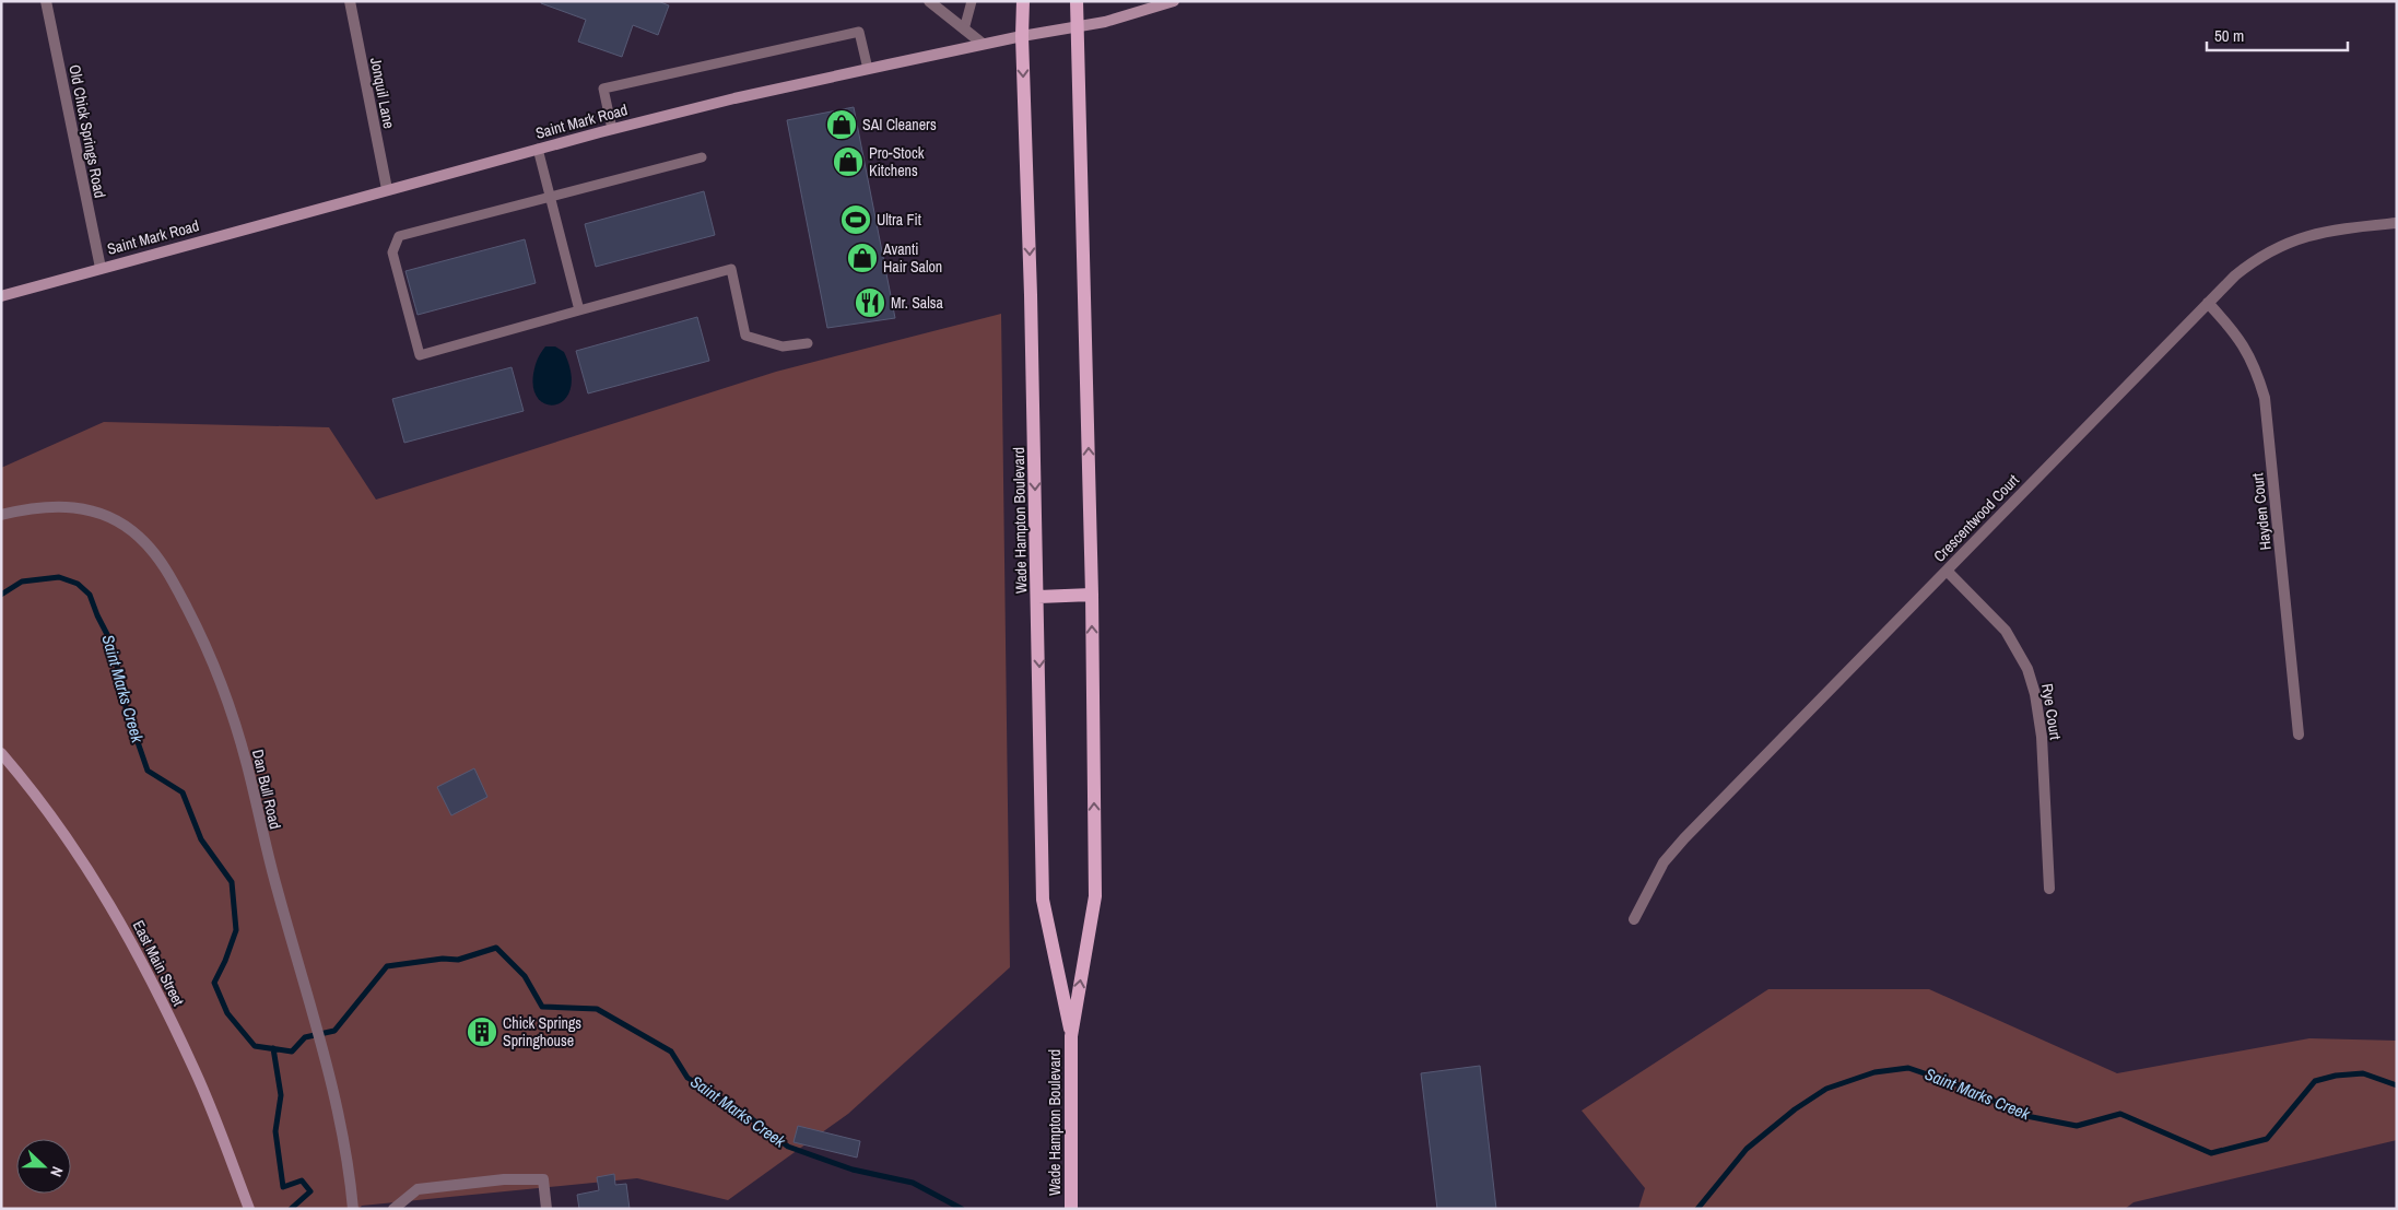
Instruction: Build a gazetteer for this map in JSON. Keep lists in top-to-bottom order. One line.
{"streets":{"main road":["Wade Hampton Boulevard"],"street":["Jonquil Lane","Saint Mark Road","Old Chick Springs Road","Hayden Court","Crescentwood Court","Rye Court","Dan Bull Road","East Main Street"]},"crossings":[["Jonquil Lane","Saint Mark Road"],["Saint Mark Road","Old Chick Springs Road"],["Saint Mark Road","Wade Hampton Boulevard"],["Hayden Court","Crescentwood Court"],["Crescentwood Court","Rye Court"]],"water":["Saint Marks Creek"],"places":{"shop":["SAI Cleaners","Pro-Stock Kitchens","Avanti Hair Salon"],"sports":["Ultra Fit"],"restaurant":["Mr. Salsa"],"building":["Chick Springs Springhouse"]},"scale_bar":"50 m","north":"right"}
